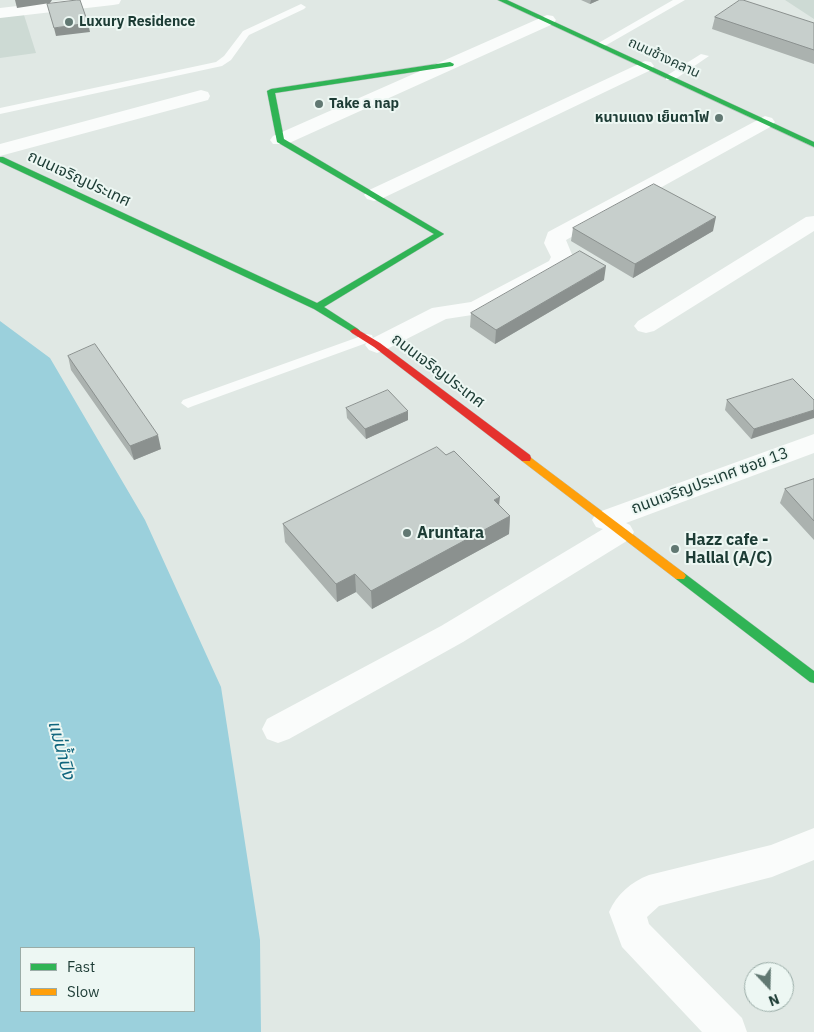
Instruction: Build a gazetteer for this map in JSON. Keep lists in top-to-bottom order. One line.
{"streets":{"street":["ถนนช้างคลาน","ถนนเจริญประเทศ","ถนนเจริญประเทศ ซอย 13"]},"crossings":[["ถนนเจริญประเทศ","ถนนเจริญประเทศ ซอย 13"]],"water":["แม่น้ำปิง"],"places":["Luxury Residence","Take a nap","หนานแดง เย็นตาโฟ","Aruntara","Hazz cafe - Hallal (A/C)"],"legend":["Fast","Slow"],"north":"bottom"}
